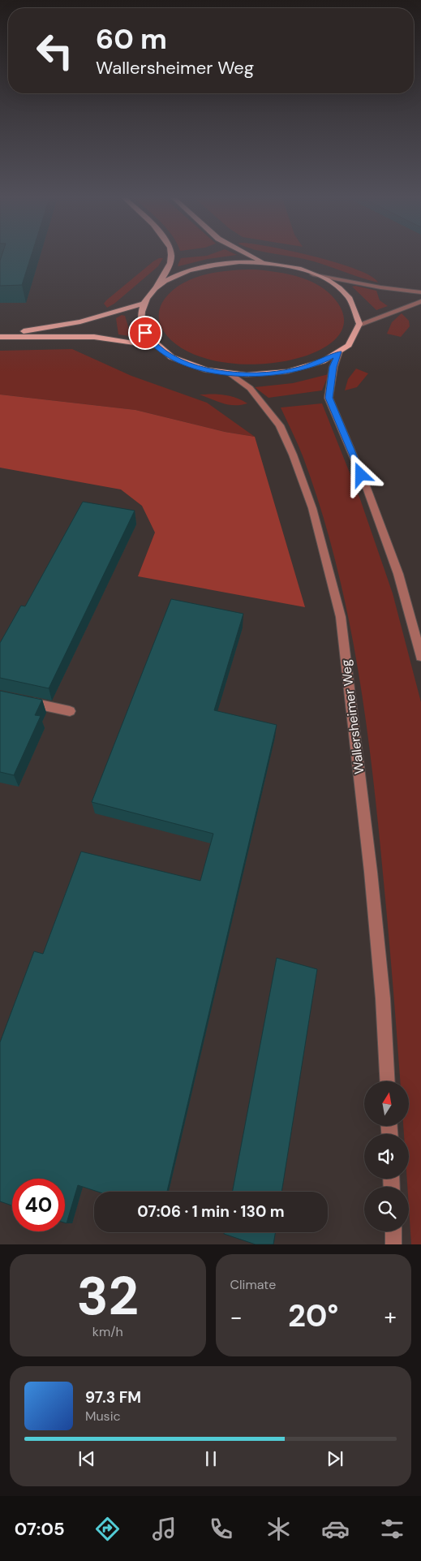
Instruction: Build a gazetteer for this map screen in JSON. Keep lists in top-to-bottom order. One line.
{"streets":{"main road":["Wallersheimer Weg"]},"north":"top","page":{"turn":["60 m","Wallersheimer Weg"],"limit":"40","trip":"07:06 · 1 min · 130 m","tile":[["32","km/h"],"Climate"],"heat":["−","20°","+"],"song":["97.3 FM","Music"],"tabs":"07:05"}}
